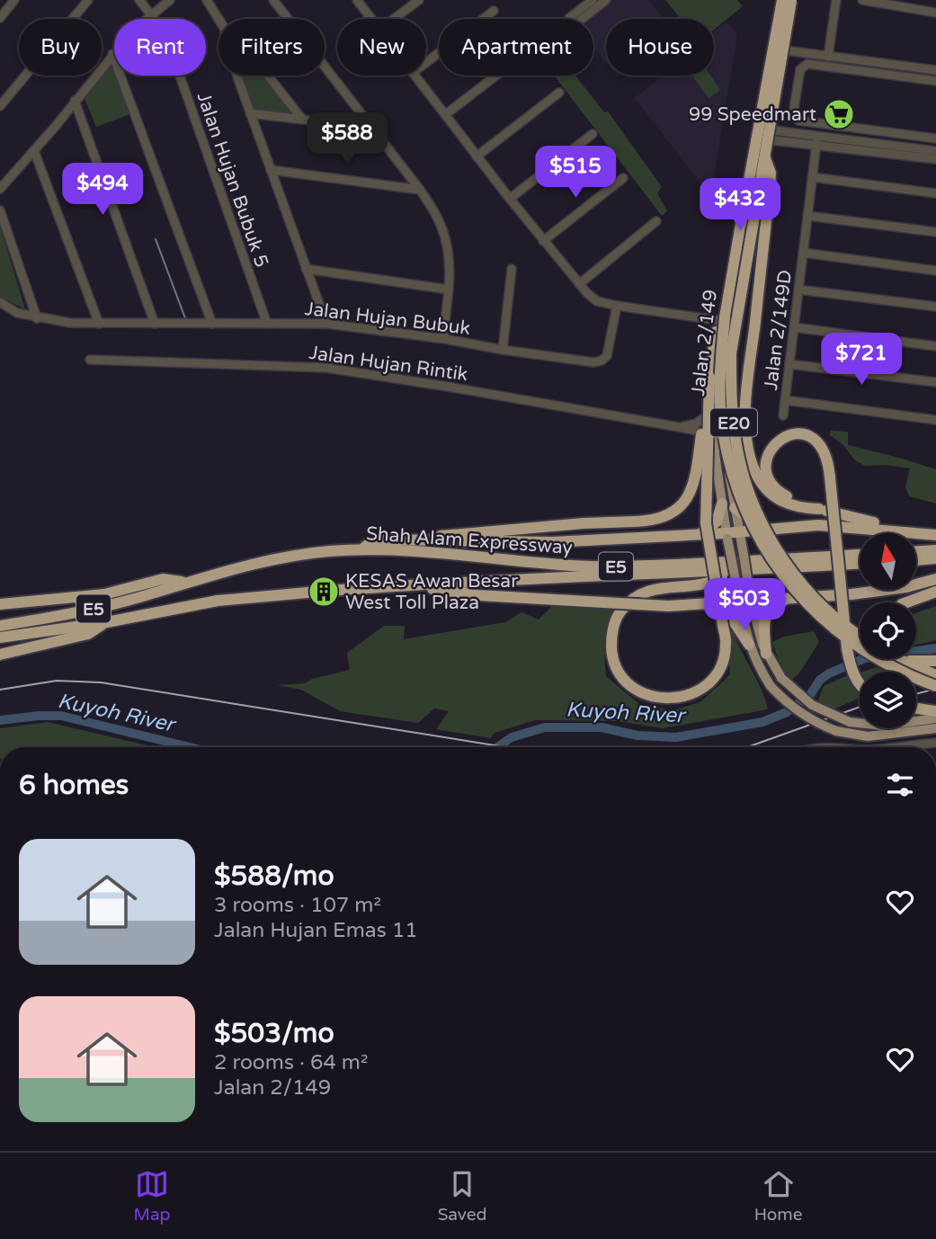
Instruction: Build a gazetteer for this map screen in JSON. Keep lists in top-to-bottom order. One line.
{"streets":{"highway":["E20","Shah Alam Expressway","E5"],"main road":["Jalan 2/149"],"street":["Jalan Hujan Bubuk 5","Jalan Hujan Bubuk","Jalan 2/149D","Jalan Hujan Rintik"]},"crossings":[["Jalan Hujan Bubuk 5","Jalan Hujan Bubuk"],["Jalan 2/149","Jalan Hujan Rintik"],["Jalan 2/149","E20"]],"water":["Kuyoh River"],"places":{"supermarket":["99 Speedmart"],"building":["KESAS Awan Besar West Toll Plaza"]},"north":"top","page":{"chip":["Buy","Rent","Filters","New","Apartment","House"],"price":["$588","$515","$494","$432","$721","$503"],"heading":"6 homes","list":[{"name":"$588/mo","note":"3 rooms · 107 m² · Jalan Hujan Emas 11"},{"name":"$503/mo","note":"2 rooms · 64 m² · Jalan 2/149"}],"tabs":["Map","Saved","Home"]}}
